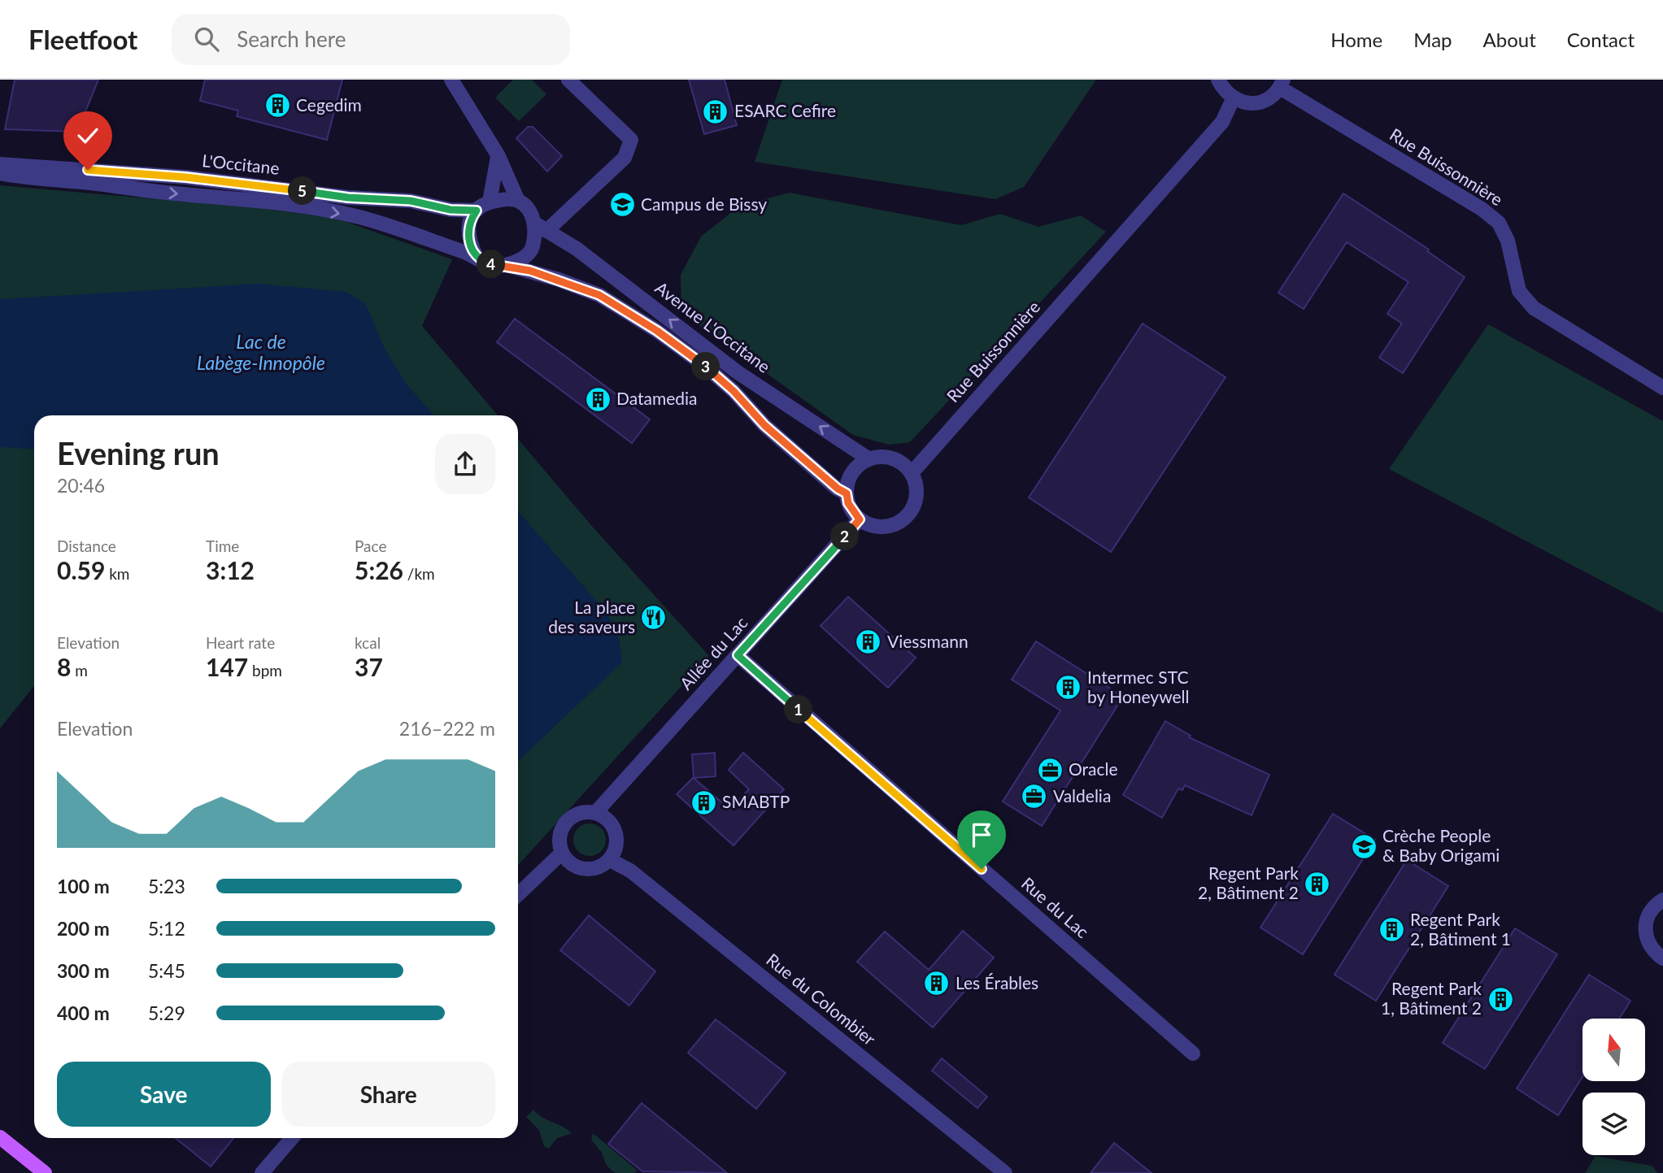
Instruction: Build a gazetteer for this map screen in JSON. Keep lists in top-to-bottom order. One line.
{"streets":{"street":["L'Occitane","Rue Buissonnière","Avenue L'Occitane","Allée du Lac","Rue du Lac","Rue du Colombier"]},"crossings":[["L'Occitane","Avenue L'Occitane"],["Rue Buissonnière","Avenue L'Occitane"],["Rue Buissonnière","Allée du Lac"],["Avenue L'Occitane","Allée du Lac"],["Allée du Lac","Rue du Lac"],["Allée du Lac","Rue du Colombier"]],"water":["Lac de Labège-Innopôle"],"places":{"building":["Cegedim","ESARC Cefire","Datamedia","Viessmann","Intermec STC by Honeywell","SMABTP","Regent Park 2, Bâtiment 2","Regent Park 2, Bâtiment 1","Les Érables","Regent Park 1, Bâtiment 2"],"school or university":["Campus de Bissy","Crèche People & Baby Origami"],"restaurant":["La place des saveurs"],"office":["Oracle","Valdelia"]},"north":"top","page":{"header":"Fleetfoot","search":"Search here","nav":["Home","Map","About","Contact"],"pins":["5","4","3","2","1"],"heading":["Evening run","20:46"],"stats":[["Distance","0.59 km"],["Time","3:12"],["Pace","5:26 /km"],["Elevation","8 m"],["Heart rate","147 bpm"],["kcal","37"]],"chart":["Elevation","216–222 m"],"list":[{"name":"100 m","note":"5:23"},{"name":"200 m","note":"5:12"},{"name":"300 m","note":"5:45"},{"name":"400 m","note":"5:29"}],"buttons":["Save","Share"]}}
